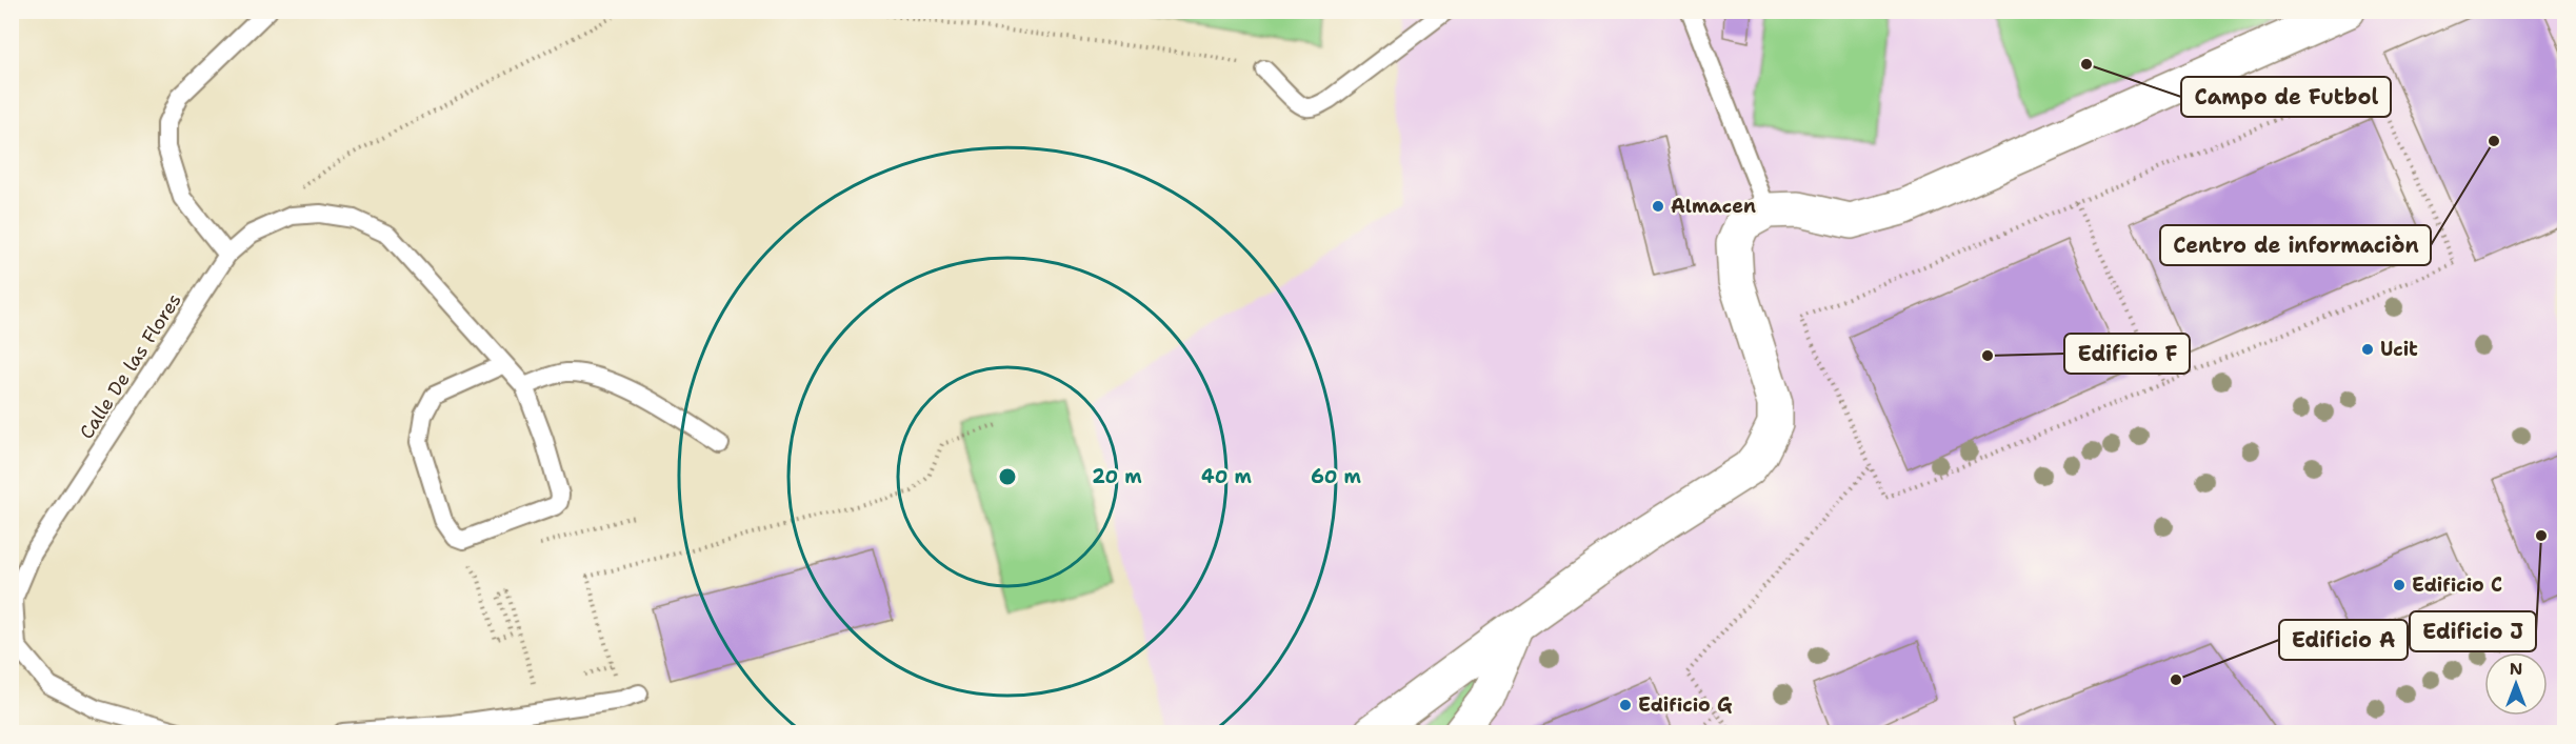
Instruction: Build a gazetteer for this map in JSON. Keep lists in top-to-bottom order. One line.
{"streets":{"lane":["Calle De las Flores"]},"places":["Campo de Futbol","Centro de informaciòn","Almacen","Ucit","Edificio F","Edificio J","Edificio C","Edificio A","Edificio G"],"north":"top","rings":["20 m","40 m","60 m"]}
